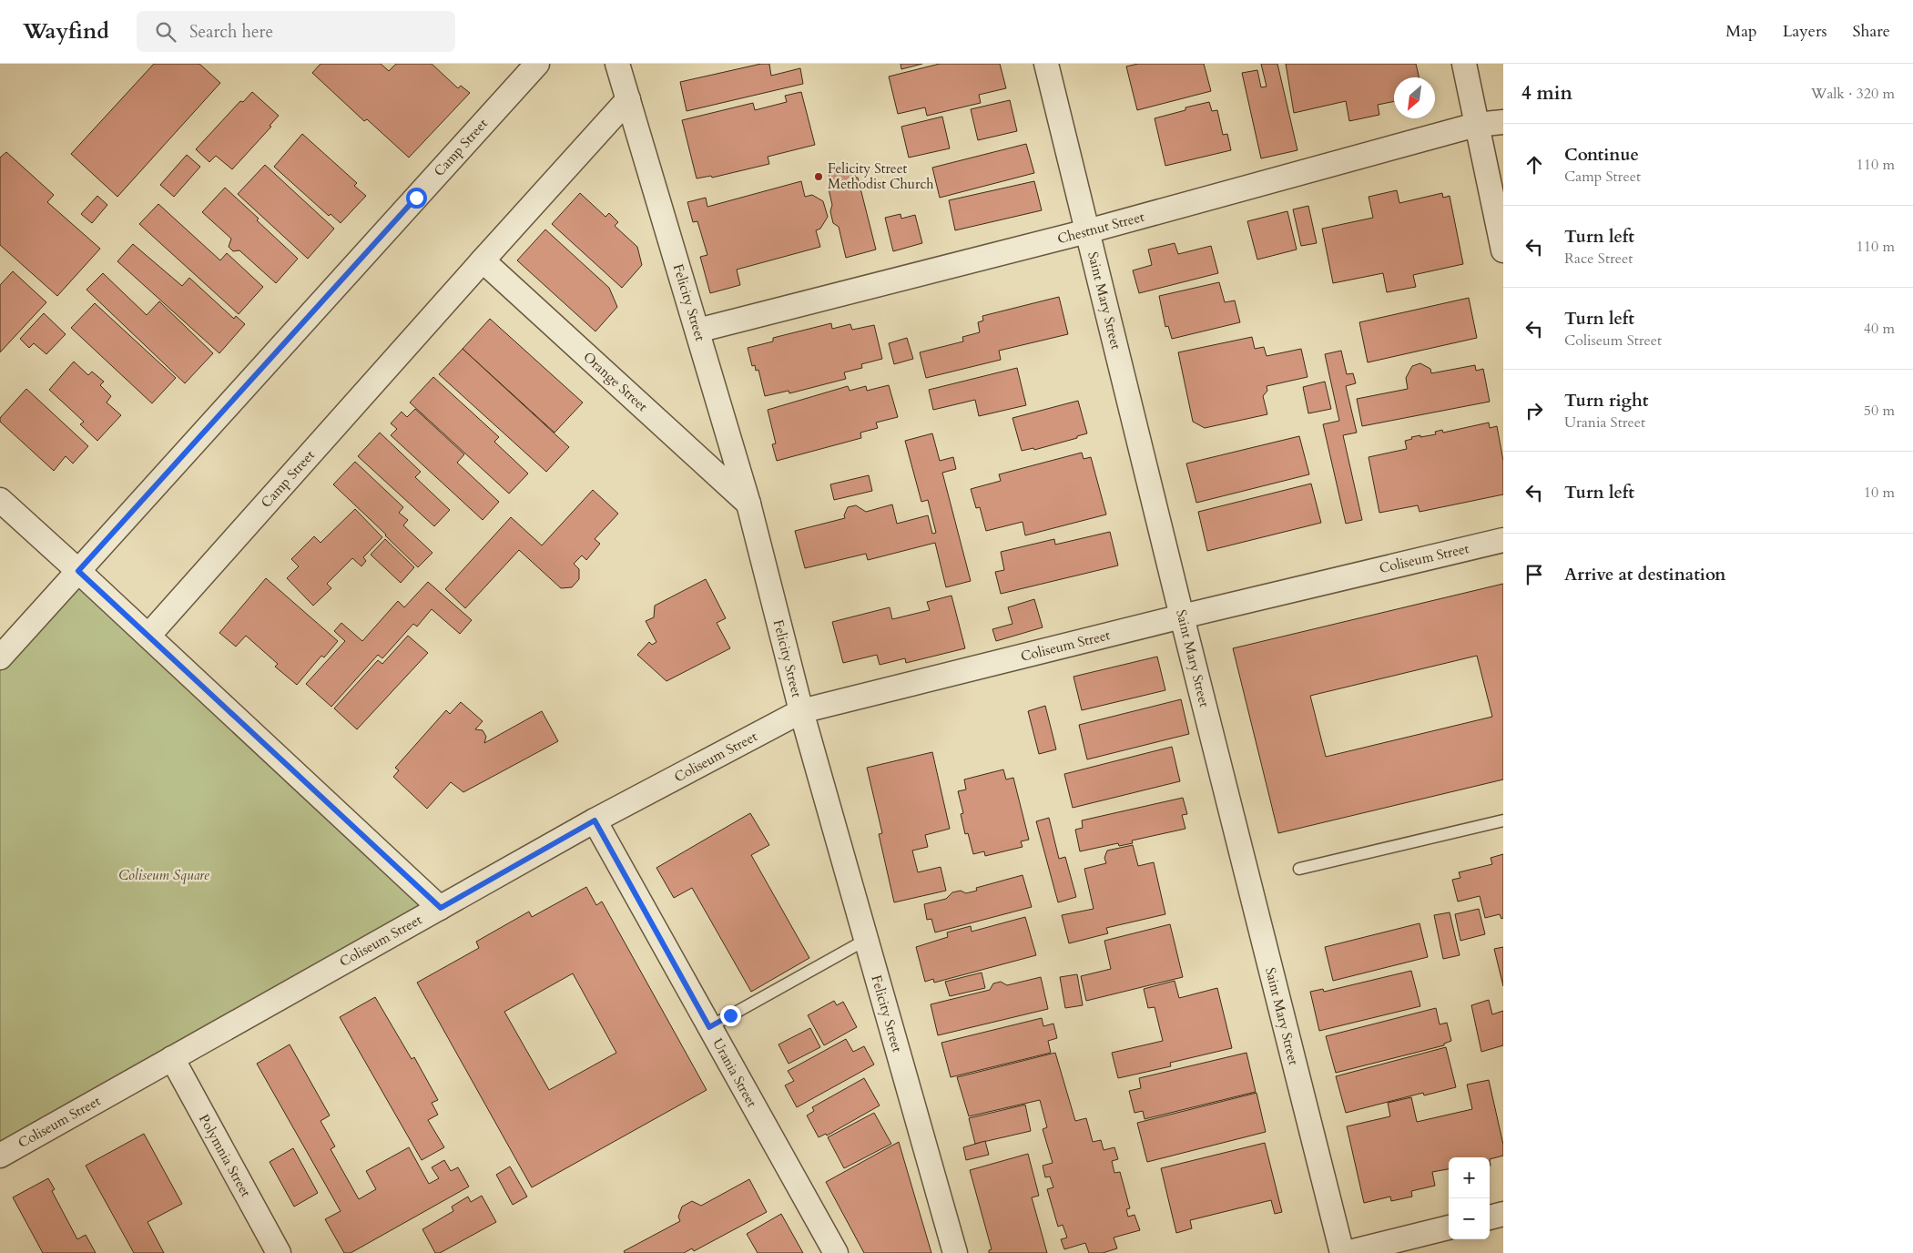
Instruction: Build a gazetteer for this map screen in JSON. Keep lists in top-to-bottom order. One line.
{"streets":{"street":["Camp Street","Chestnut Street","Saint Mary Street","Felicity Street","Orange Street","Coliseum Street","Urania Street","Polymnia Street"]},"crossings":[["Camp Street","Felicity Street"],["Camp Street","Orange Street"],["Chestnut Street","Saint Mary Street"],["Chestnut Street","Felicity Street"],["Saint Mary Street","Coliseum Street"],["Felicity Street","Orange Street"],["Felicity Street","Coliseum Street"],["Coliseum Street","Urania Street"],["Coliseum Street","Polymnia Street"]],"parks":["Coliseum Square"],"places":["Felicity Street Methodist Church"],"north":"bottom left","page":{"header":"Wayfind","search":"Search here","nav":["Map","Layers","Share"],"heading":["4 min","Walk · 320 m"],"list":[["Continue","Camp Street","110 m"],["Turn left","Race Street","110 m"],["Turn left","Coliseum Street","40 m"],["Turn right","Urania Street","50 m"],["Turn left","10 m"],"Arrive at destination"],"map_buttons":["+","−"]}}
